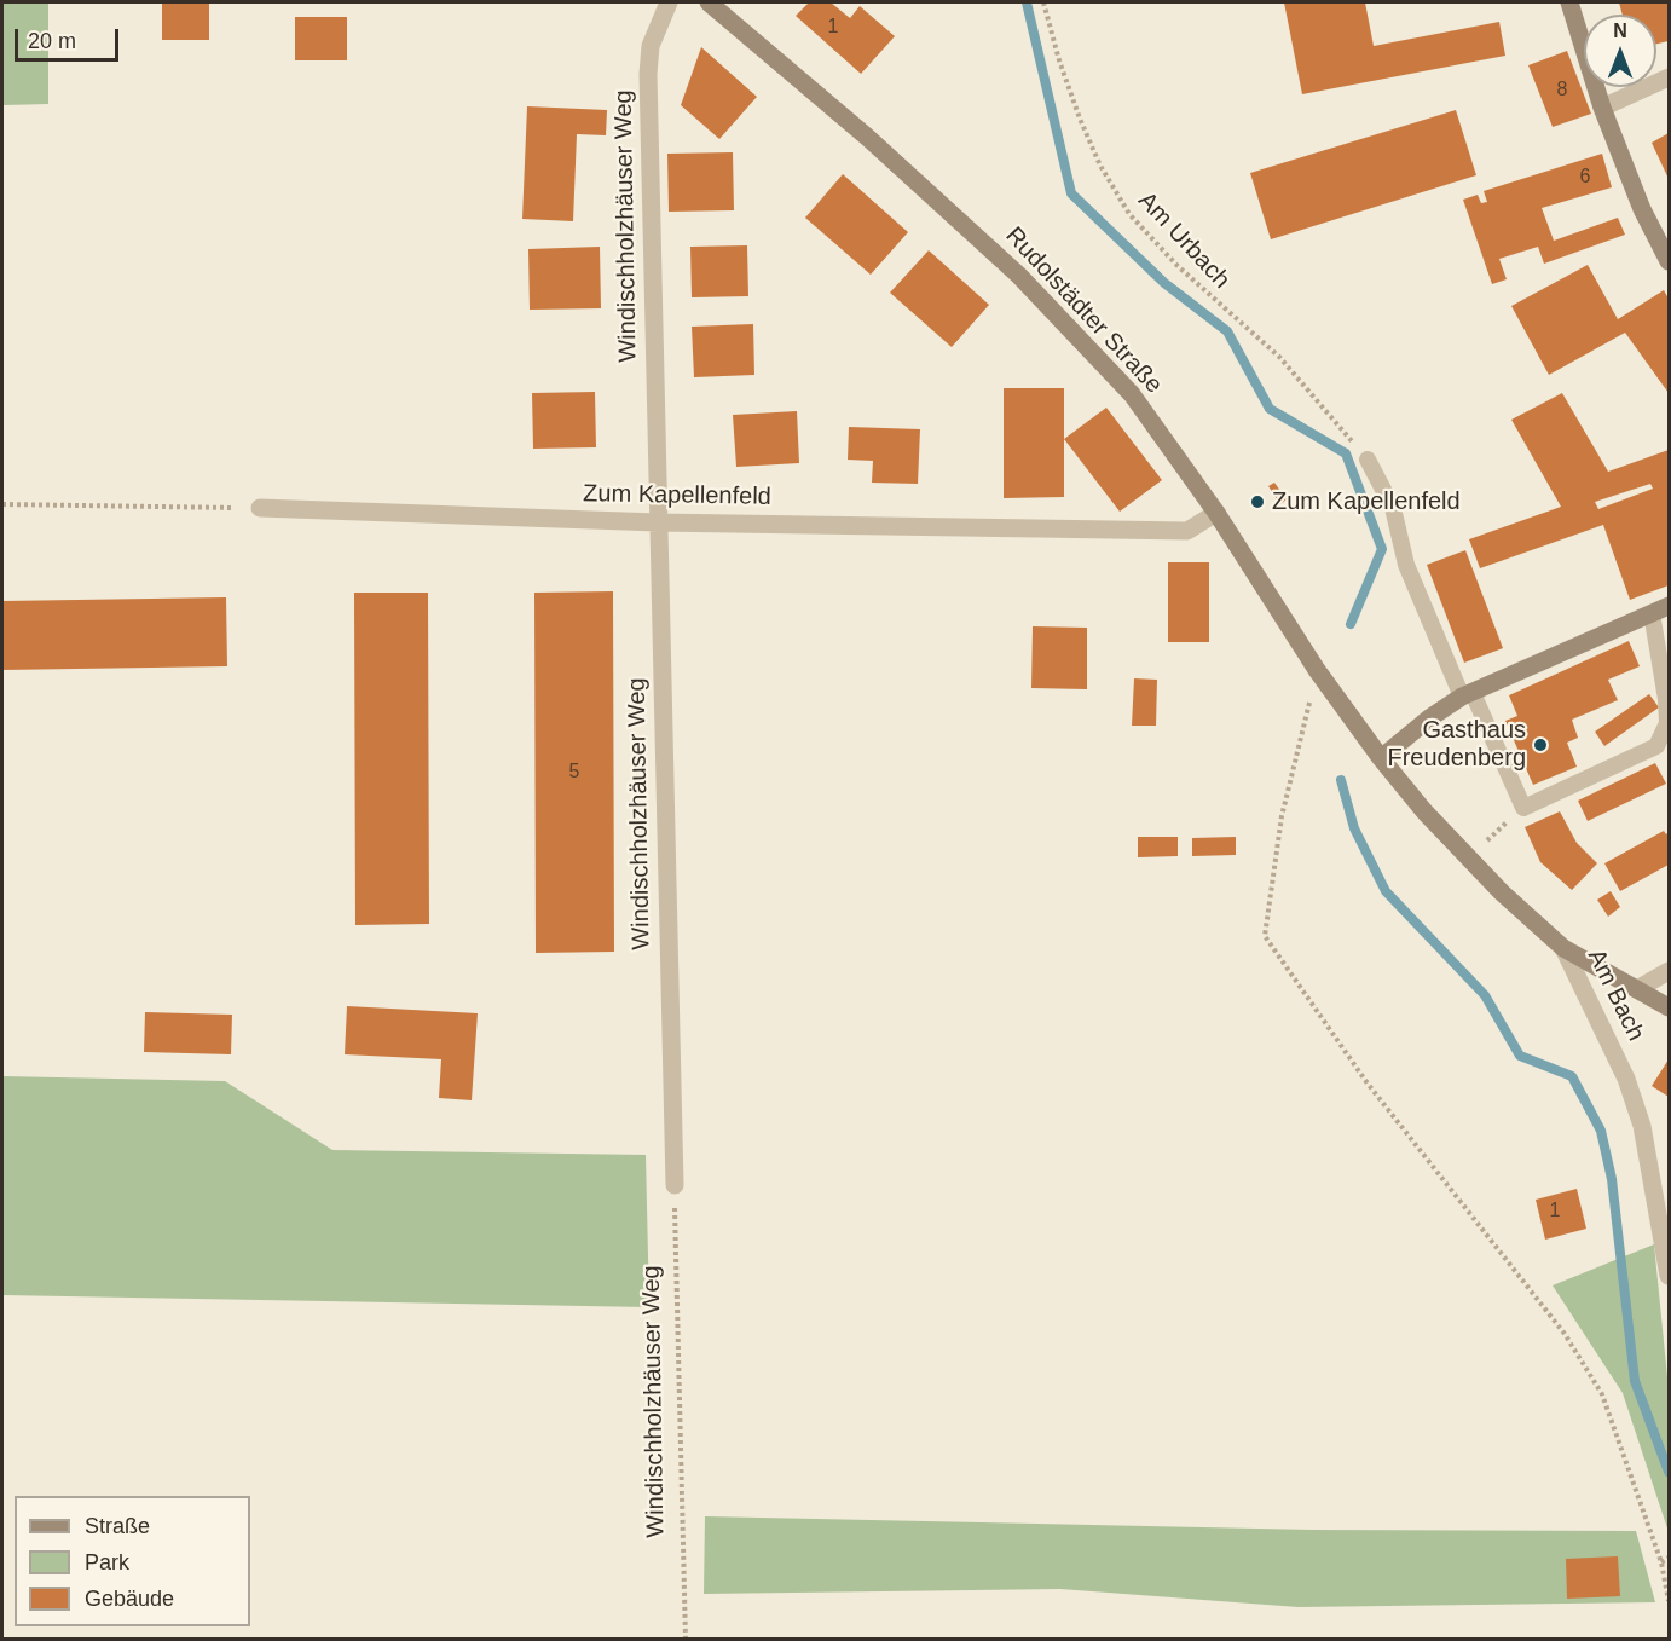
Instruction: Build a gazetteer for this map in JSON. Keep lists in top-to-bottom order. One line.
{"streets":{"street":["Windischholzhäuser Weg","Rudolstädter Straße","Zum Kapellenfeld","Am Bach"],"path":["Am Urbach"]},"crossings":[["Windischholzhäuser Weg","Zum Kapellenfeld"],["Rudolstädter Straße","Zum Kapellenfeld"],["Rudolstädter Straße","Am Bach"]],"places":["Zum Kapellenfeld","Gasthaus Freudenberg"],"house_numbers":["1","8","6","5","1"],"legend":["Straße","Park","Gebäude"],"scale_bar":"20 m","north":"top"}
